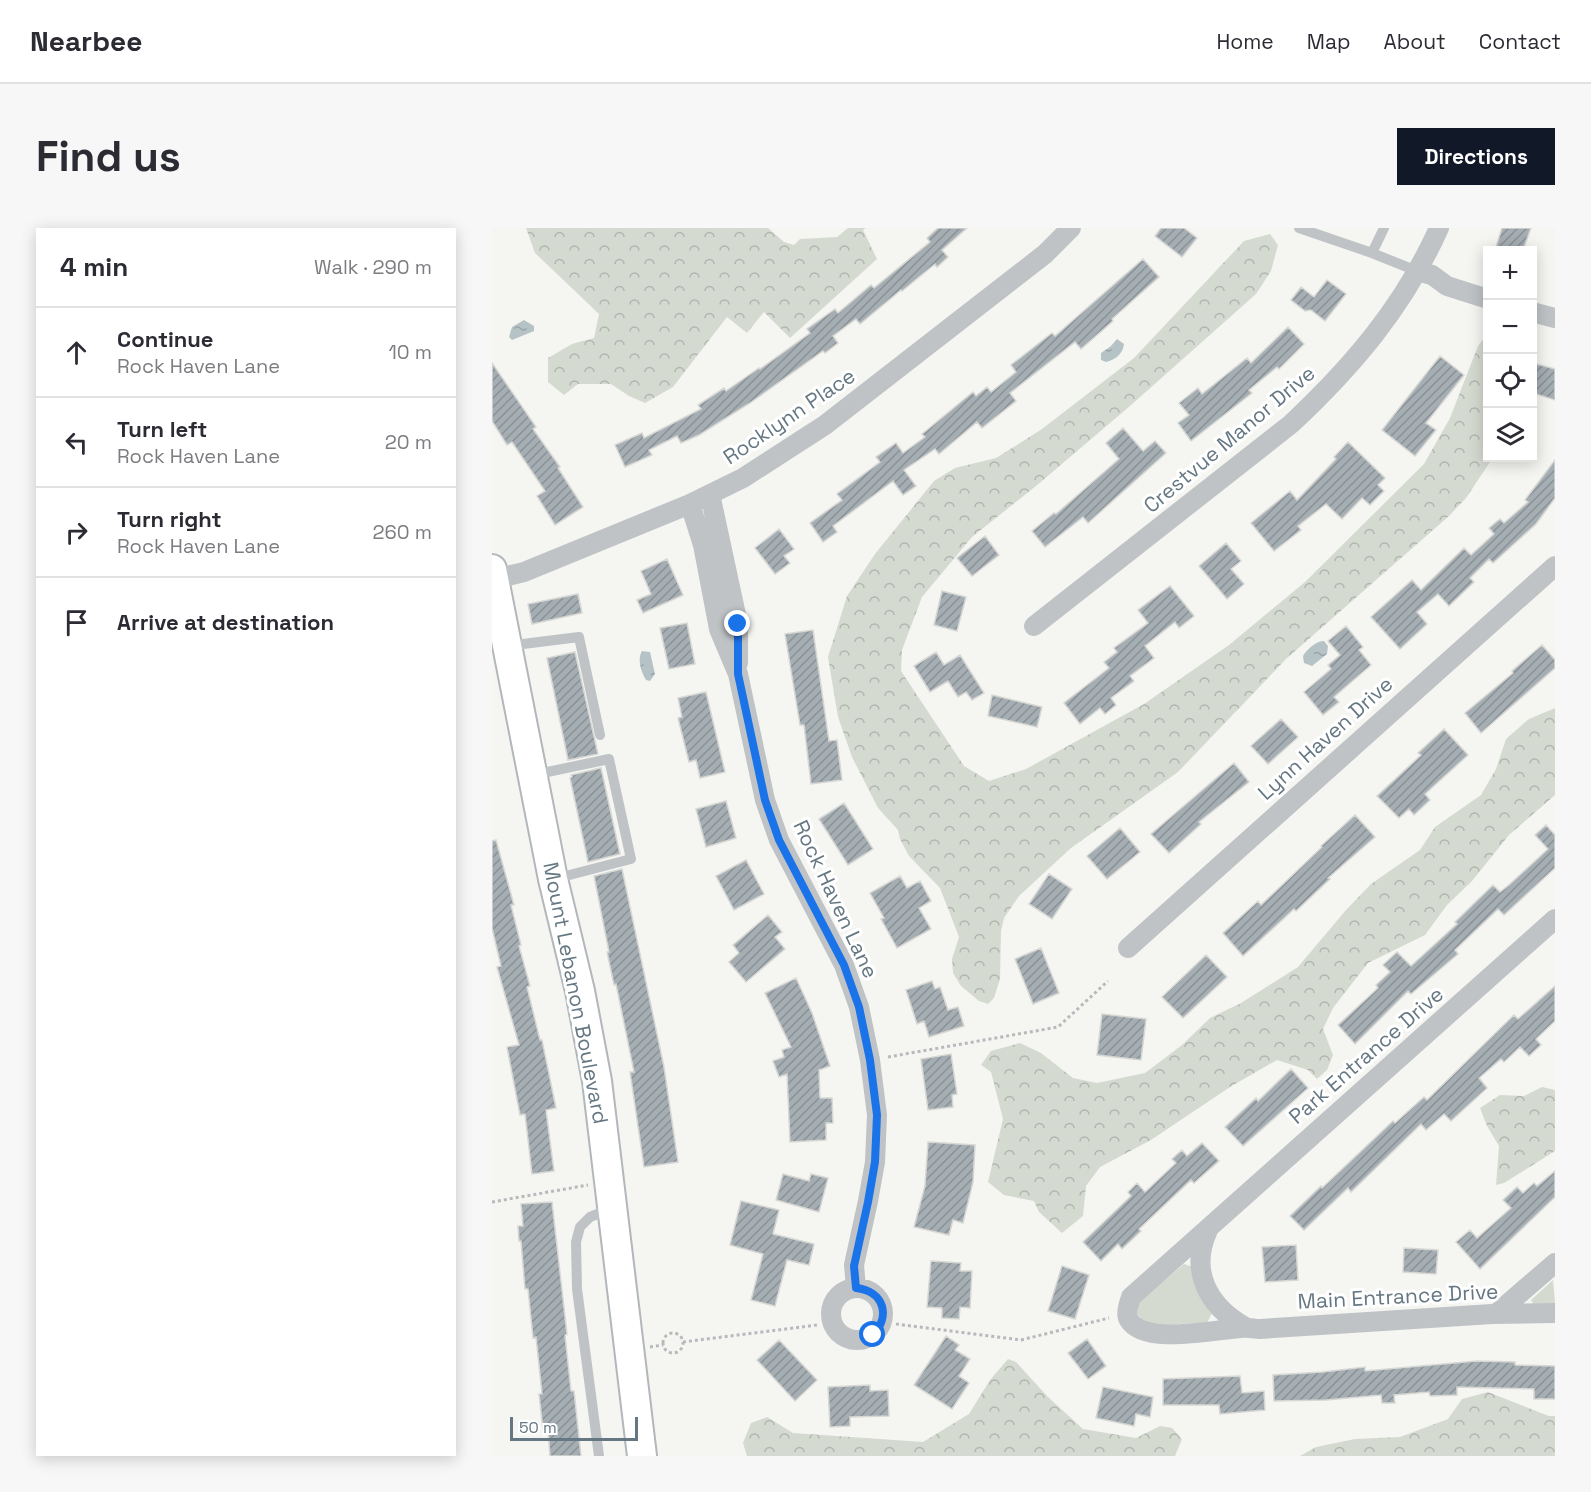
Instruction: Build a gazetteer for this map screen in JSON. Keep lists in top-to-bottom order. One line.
{"streets":{"street":["Rocklynn Place","Crestvue Manor Drive","Lynn Haven Drive","Rock Haven Lane","Mount Lebanon Boulevard","Park Entrance Drive","Main Entrance Drive"]},"crossings":[["Rocklynn Place","Rock Haven Lane"],["Rocklynn Place","Mount Lebanon Boulevard"],["Park Entrance Drive","Main Entrance Drive"]],"scale_bar":"50 m","page":{"header":"Nearbee","nav":["Home","Map","About","Contact"],"buttons":"Directions","title":"Find us","heading":["4 min","Walk · 290 m"],"map_buttons":["+","−"],"list":[["Continue","Rock Haven Lane","10 m"],["Turn left","Rock Haven Lane","20 m"],["Turn right","Rock Haven Lane","260 m"],"Arrive at destination"],"scale":"50 m"}}
